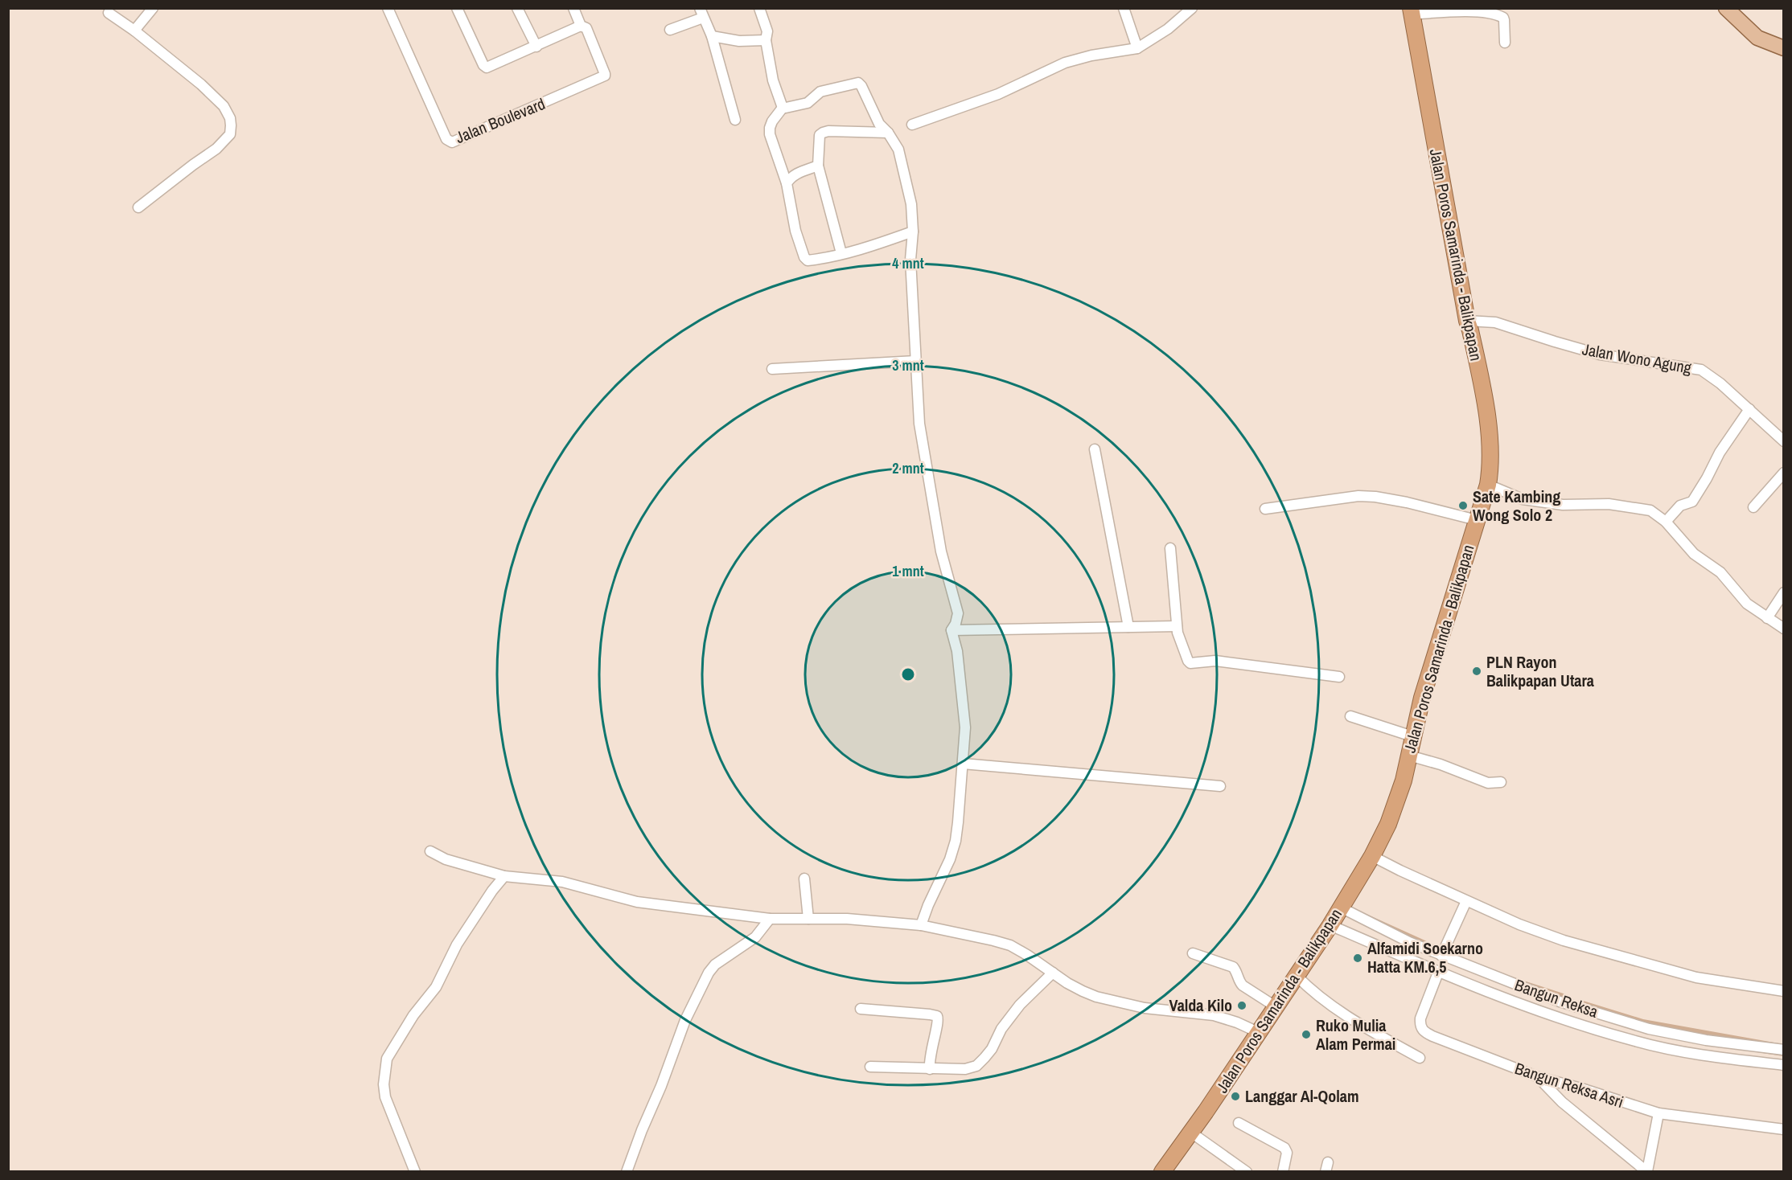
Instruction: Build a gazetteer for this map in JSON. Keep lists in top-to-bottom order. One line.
{"streets":{"highway":["Jalan Poros Samarinda - Balikpapan"],"street":["Jalan Boulevard","Jalan Wono Agung","Bangun Reksa","Bangun Reksa Asri"]},"crossings":[["Jalan Poros Samarinda - Balikpapan","Jalan Wono Agung"],["Jalan Poros Samarinda - Balikpapan","Bangun Reksa"]],"places":["Sate Kambing Wong Solo 2","PLN Rayon Balikpapan Utara","Alfamidi Soekarno Hatta KM.6,5","Valda Kilo","Ruko Mulia Alam Permai","Langgar Al-Qolam"],"rings":["4 mnt","3 mnt","2 mnt","1 mnt"]}
